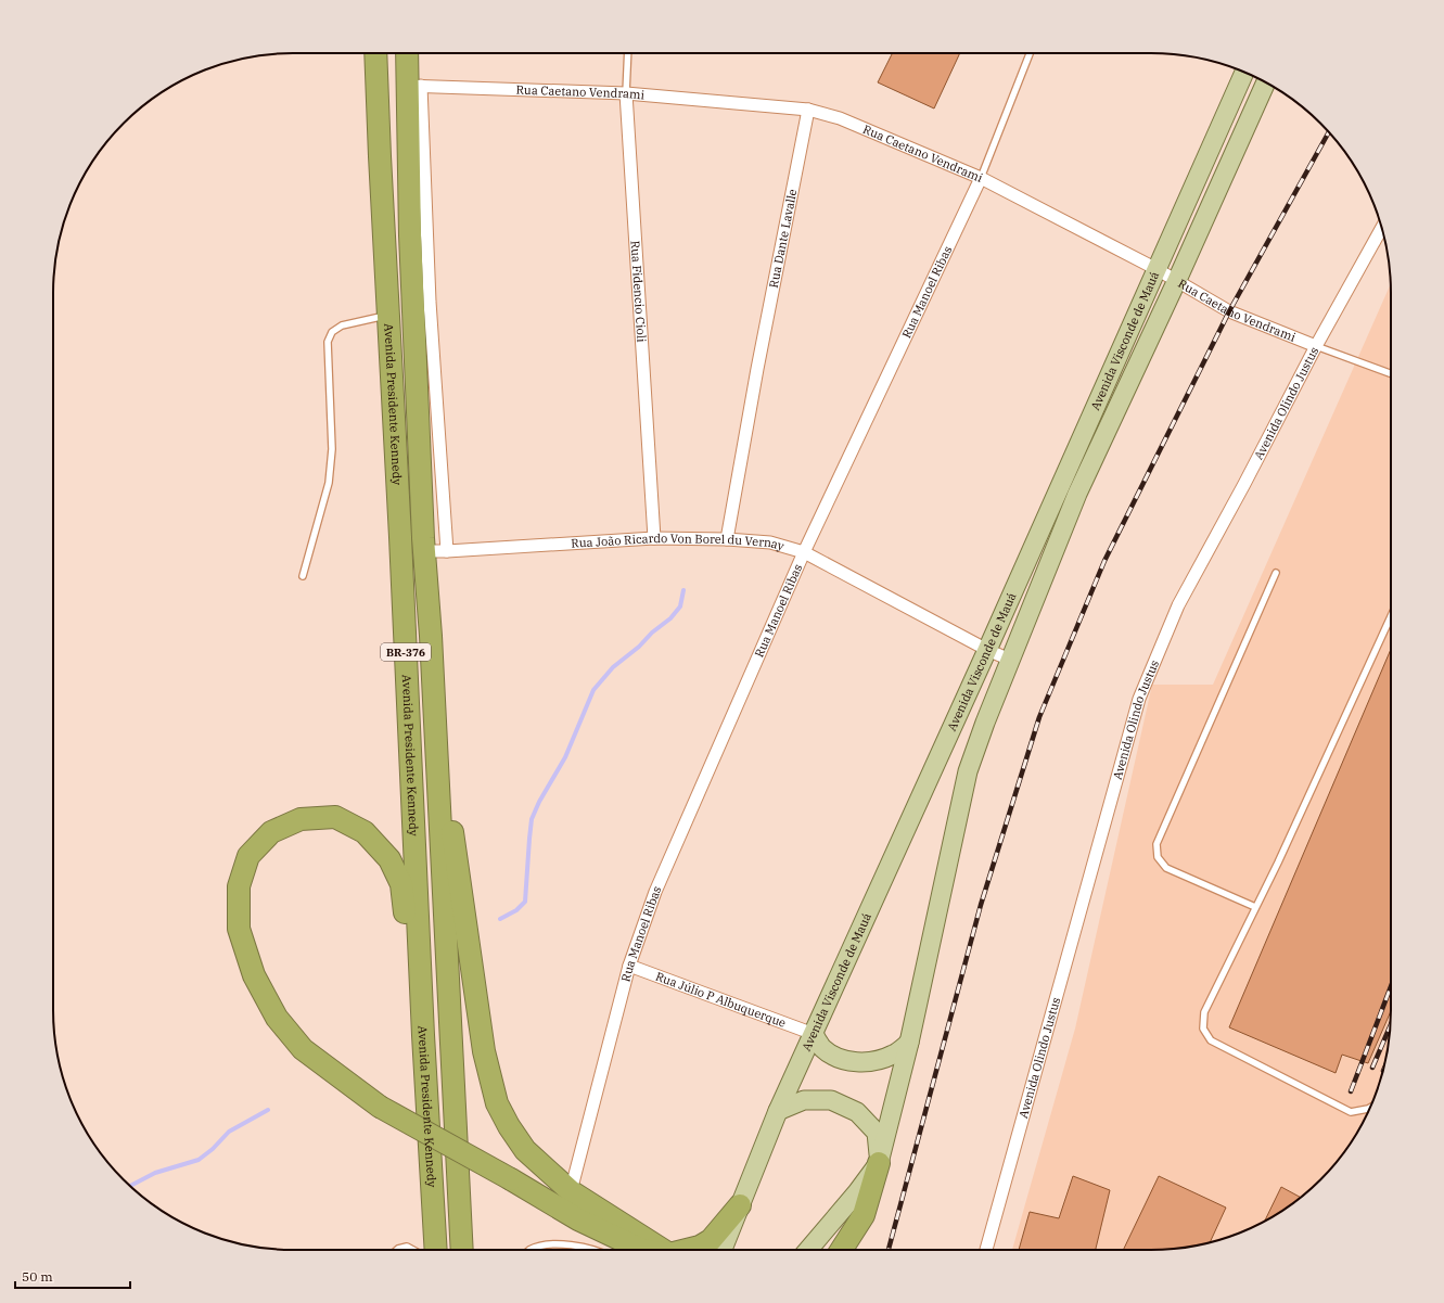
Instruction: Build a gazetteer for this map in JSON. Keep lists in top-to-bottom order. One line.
{"streets":{"highway":["Avenida Presidente Kennedy","BR-376"],"main road":["Avenida Visconde de Mauá"],"street":["Rua Caetano Vendrami","Rua Dante Lavalle","Rua Fidencio Cioli","Rua Manoel Ribas","Avenida Olindo Justus","Rua João Ricardo Von Borel du Vernay","Rua Júlio P Albuquerque"]},"crossings":[["Rua Caetano Vendrami","Rua Dante Lavalle"],["Rua Caetano Vendrami","Rua Fidencio Cioli"],["Rua Caetano Vendrami","Rua Manoel Ribas"],["Rua Caetano Vendrami","Avenida Visconde de Mauá"],["Rua Caetano Vendrami","Avenida Olindo Justus"],["Rua Caetano Vendrami","Avenida Presidente Kennedy"],["Rua Dante Lavalle","Rua João Ricardo Von Borel du Vernay"],["Rua Fidencio Cioli","Rua João Ricardo Von Borel du Vernay"],["Rua Manoel Ribas","Rua João Ricardo Von Borel du Vernay"],["Rua Manoel Ribas","Rua Júlio P Albuquerque"],["Avenida Visconde de Mauá","Rua João Ricardo Von Borel du Vernay"],["Avenida Visconde de Mauá","Rua Júlio P Albuquerque"],["Avenida Presidente Kennedy","Rua João Ricardo Von Borel du Vernay"]],"scale_bar":"50 m"}
